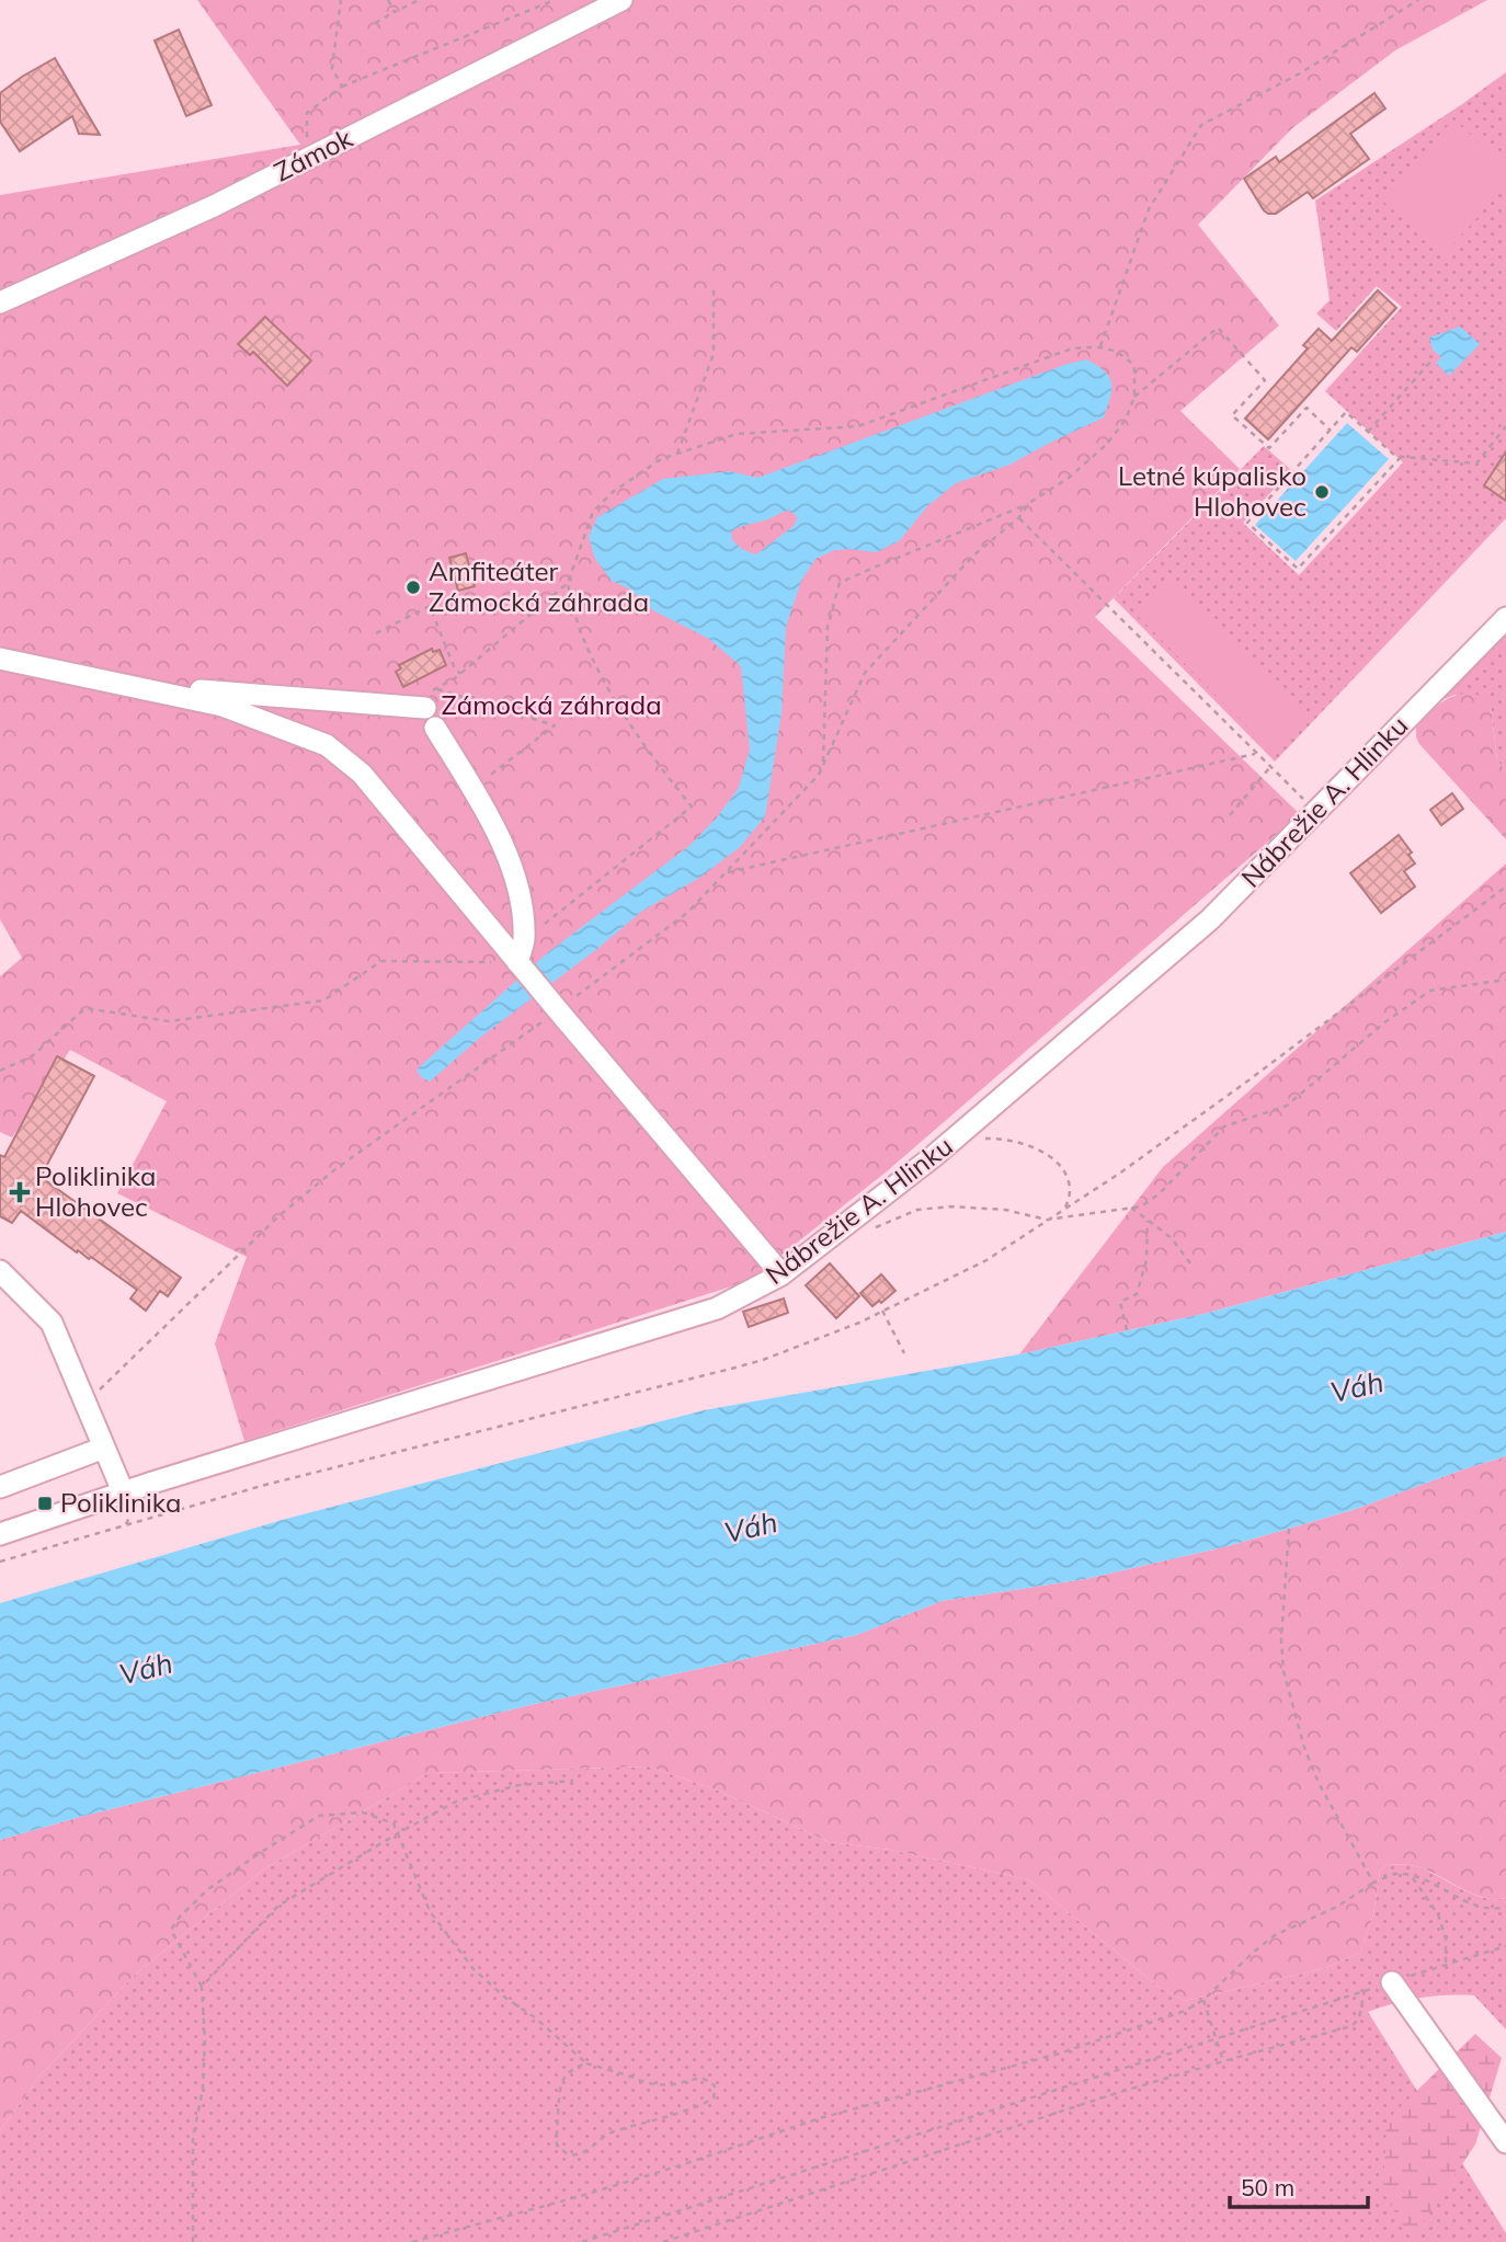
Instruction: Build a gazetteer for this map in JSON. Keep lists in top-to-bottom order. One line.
{"streets":{"street":["Zámok","Nábrežie A. Hlinku"]},"water":["Váh"],"parks":["Zámocká záhrada"],"places":{"other":["Letné kúpalisko Hlohovec","Amfiteáter Zámocká záhrada"],"health":["Poliklinika Hlohovec"],"transit":["Poliklinika"]},"scale_bar":"50 m"}
